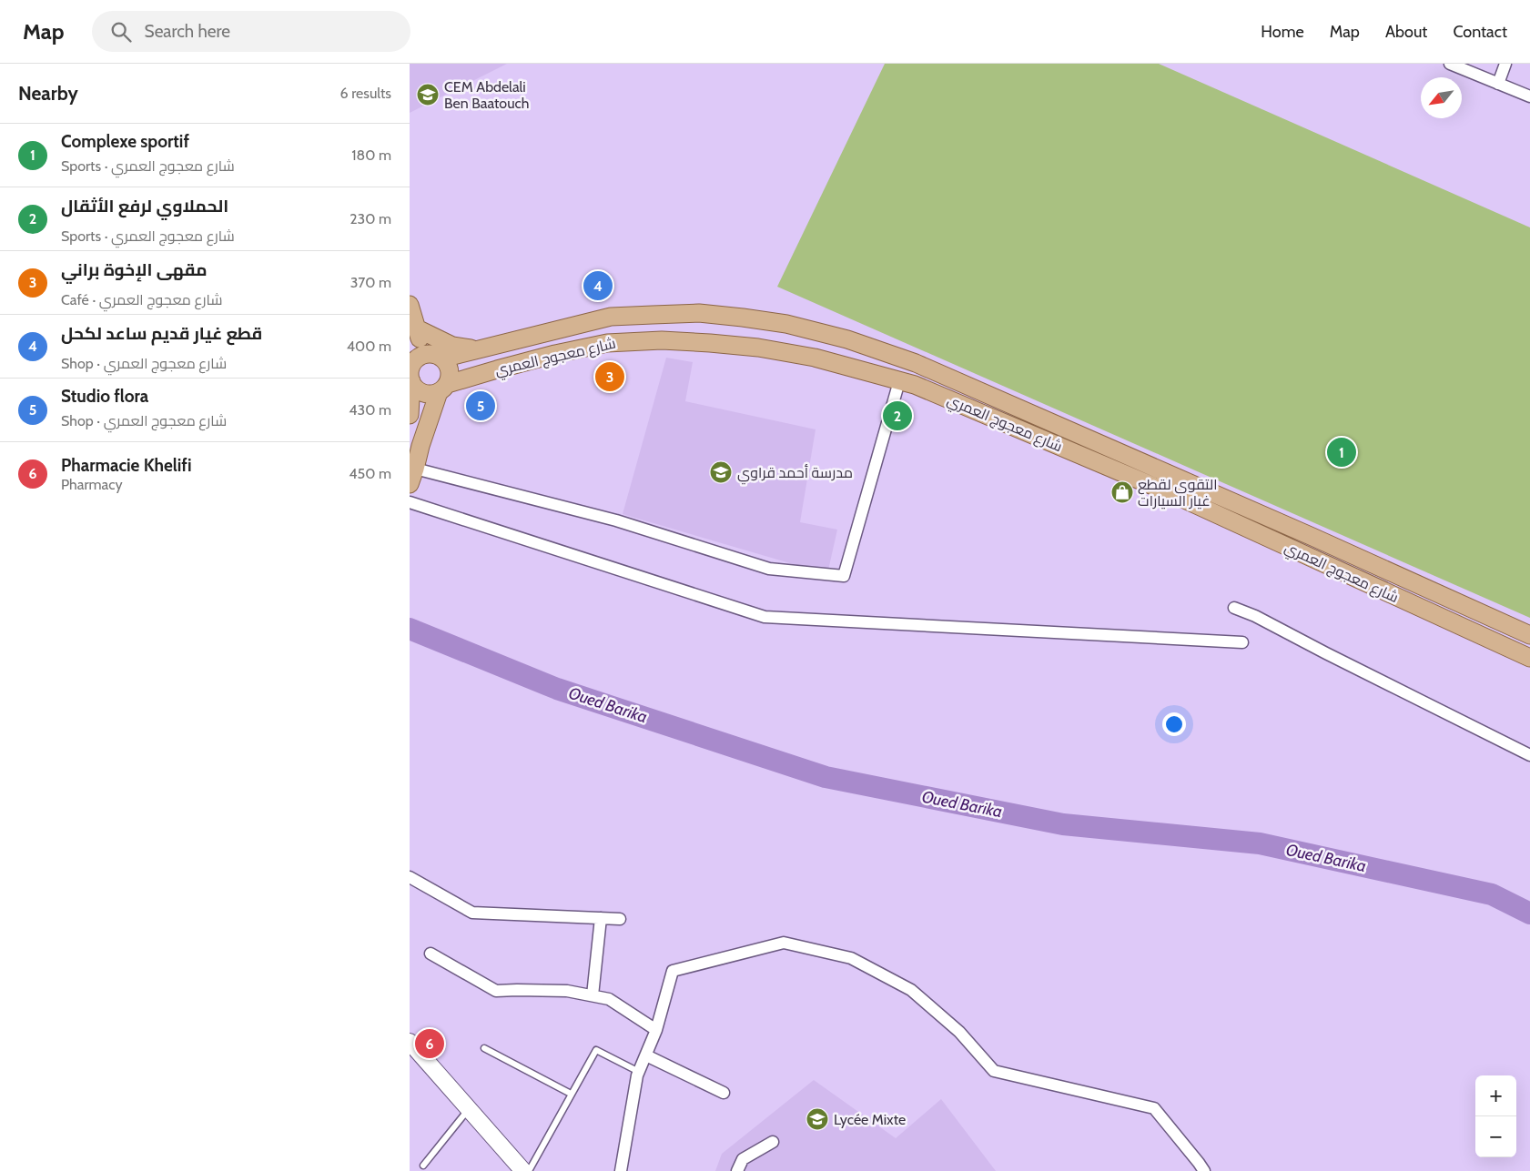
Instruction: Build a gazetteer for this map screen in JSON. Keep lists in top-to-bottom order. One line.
{"streets":{"main road":["شارع معجوج العمري"]},"water":["Oued Barika"],"places":{"school or university":["CEM Abdelali Ben Baatouch","مدرسة أحمد قراوي","Lycée Mixte"],"shop":["التقوى لقطع غيار السيارات"]},"north":"bottom left","page":{"header":"Map","search":"Search here","nav":["Home","Map","About","Contact"],"heading":["Nearby","6 results"],"list":[{"mark":"1","name":"Complexe sportif","note":"Sports · شارع معجوج العمري","value":"180 m"},{"mark":"2","name":"الحملاوي لرفع الأثقال","note":"Sports · شارع معجوج العمري","value":"230 m"},{"mark":"3","name":"مقهى الإخوة براني","note":"Café · شارع معجوج العمري","value":"370 m"},{"mark":"4","name":"قطع غيار قديم ساعد لكحل","note":"Shop · شارع معجوج العمري","value":"400 m"},{"mark":"5","name":"Studio flora","note":"Shop · شارع معجوج العمري","value":"430 m"},{"mark":"6","name":"Pharmacie Khelifi","note":"Pharmacy","value":"450 m"}],"pins":["4","3","5","2","1","6"],"map_buttons":["+","−"]}}
